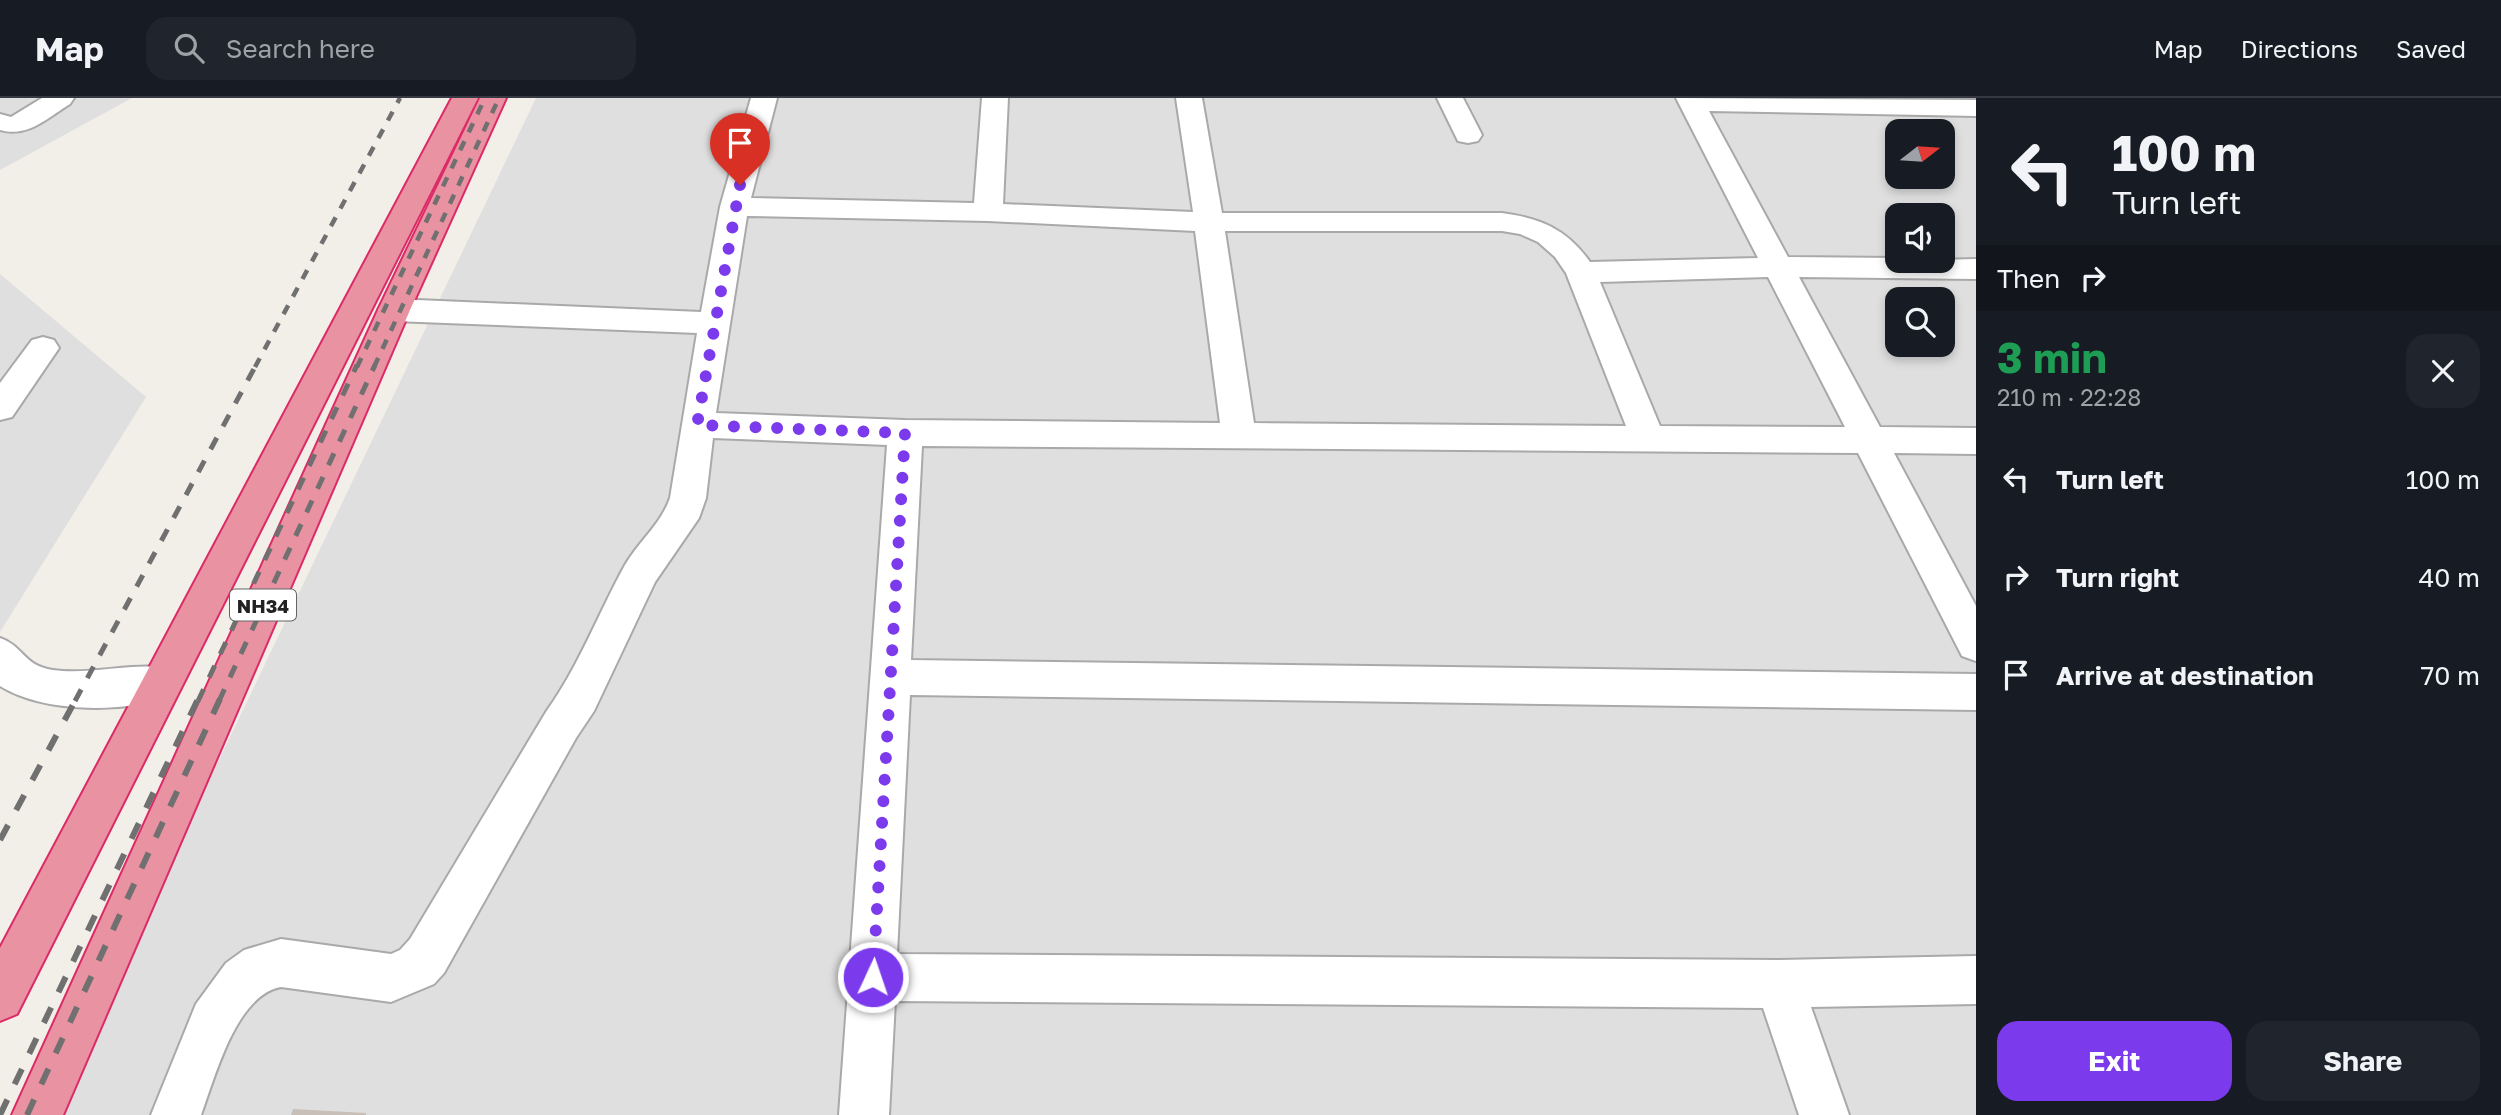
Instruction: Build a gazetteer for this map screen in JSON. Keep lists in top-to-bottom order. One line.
{"streets":{"highway":["NH34"]},"north":"right","page":{"header":"Map","search":"Search here","nav":["Map","Directions","Saved"],"turn":["100 m","Turn left"],"then":"Then","heading":["3 min","210 m · 22:28"],"list":[{"name":"Turn left","value":"100 m"},{"name":"Turn right","value":"40 m"},{"name":"Arrive at destination","value":"70 m"}],"buttons":["Exit","Share"]}}
